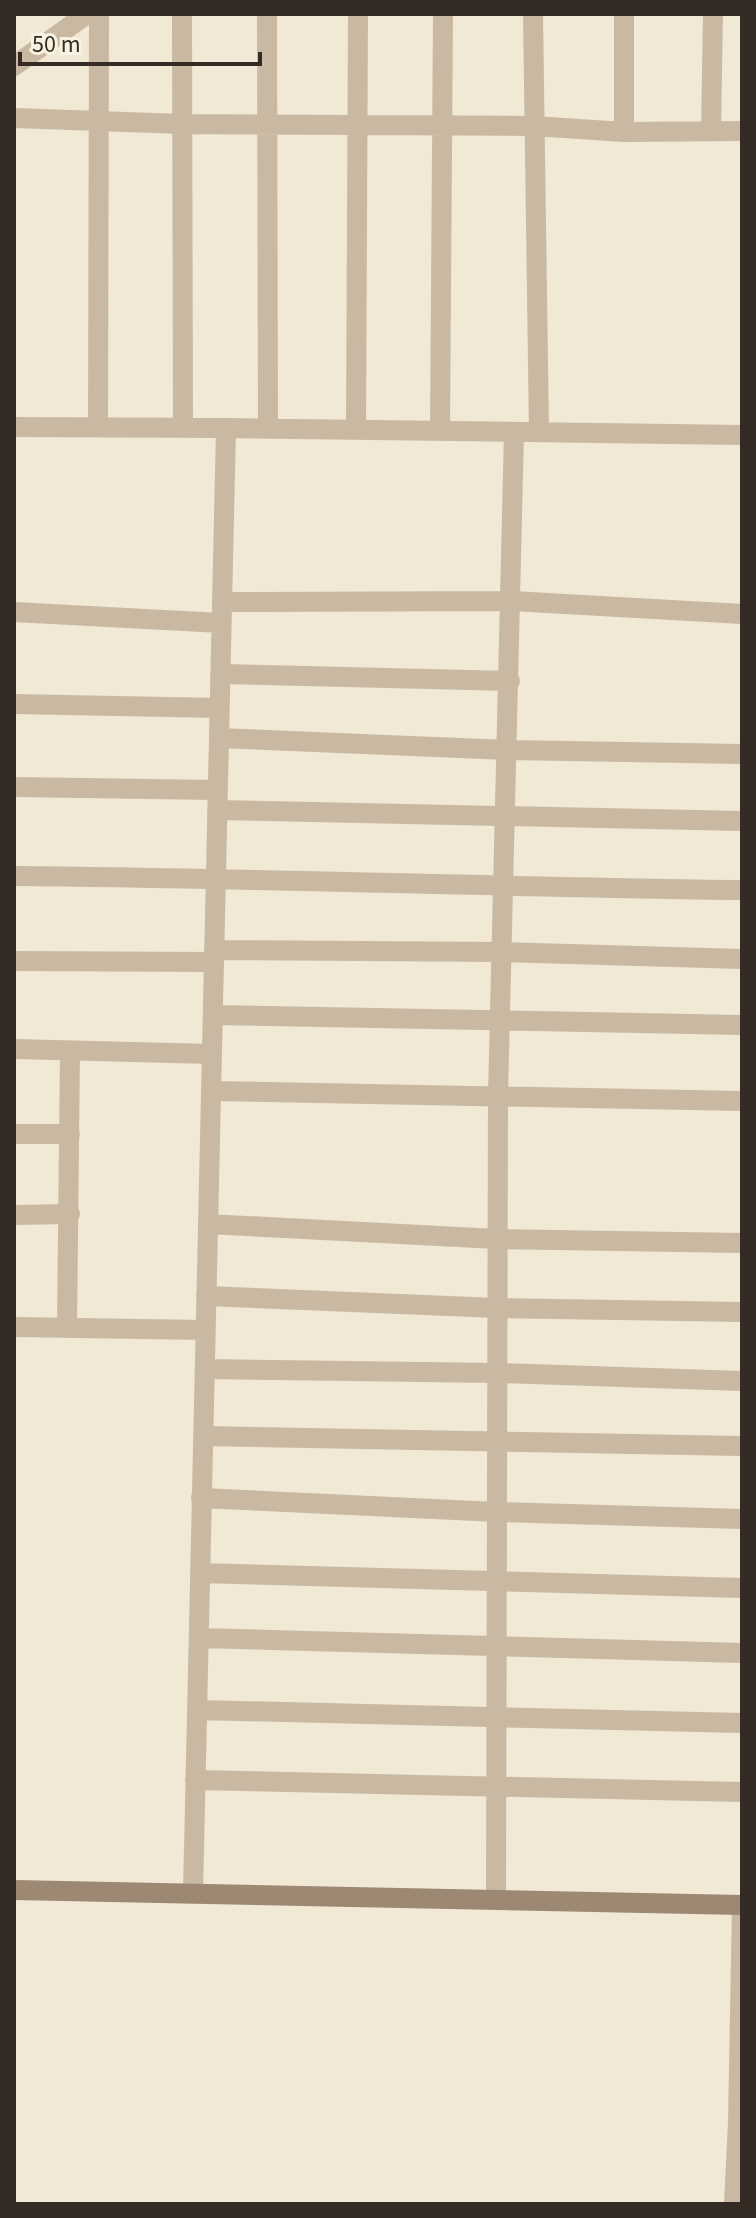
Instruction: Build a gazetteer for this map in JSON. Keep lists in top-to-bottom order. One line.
{"scale_bar":"50 m"}
